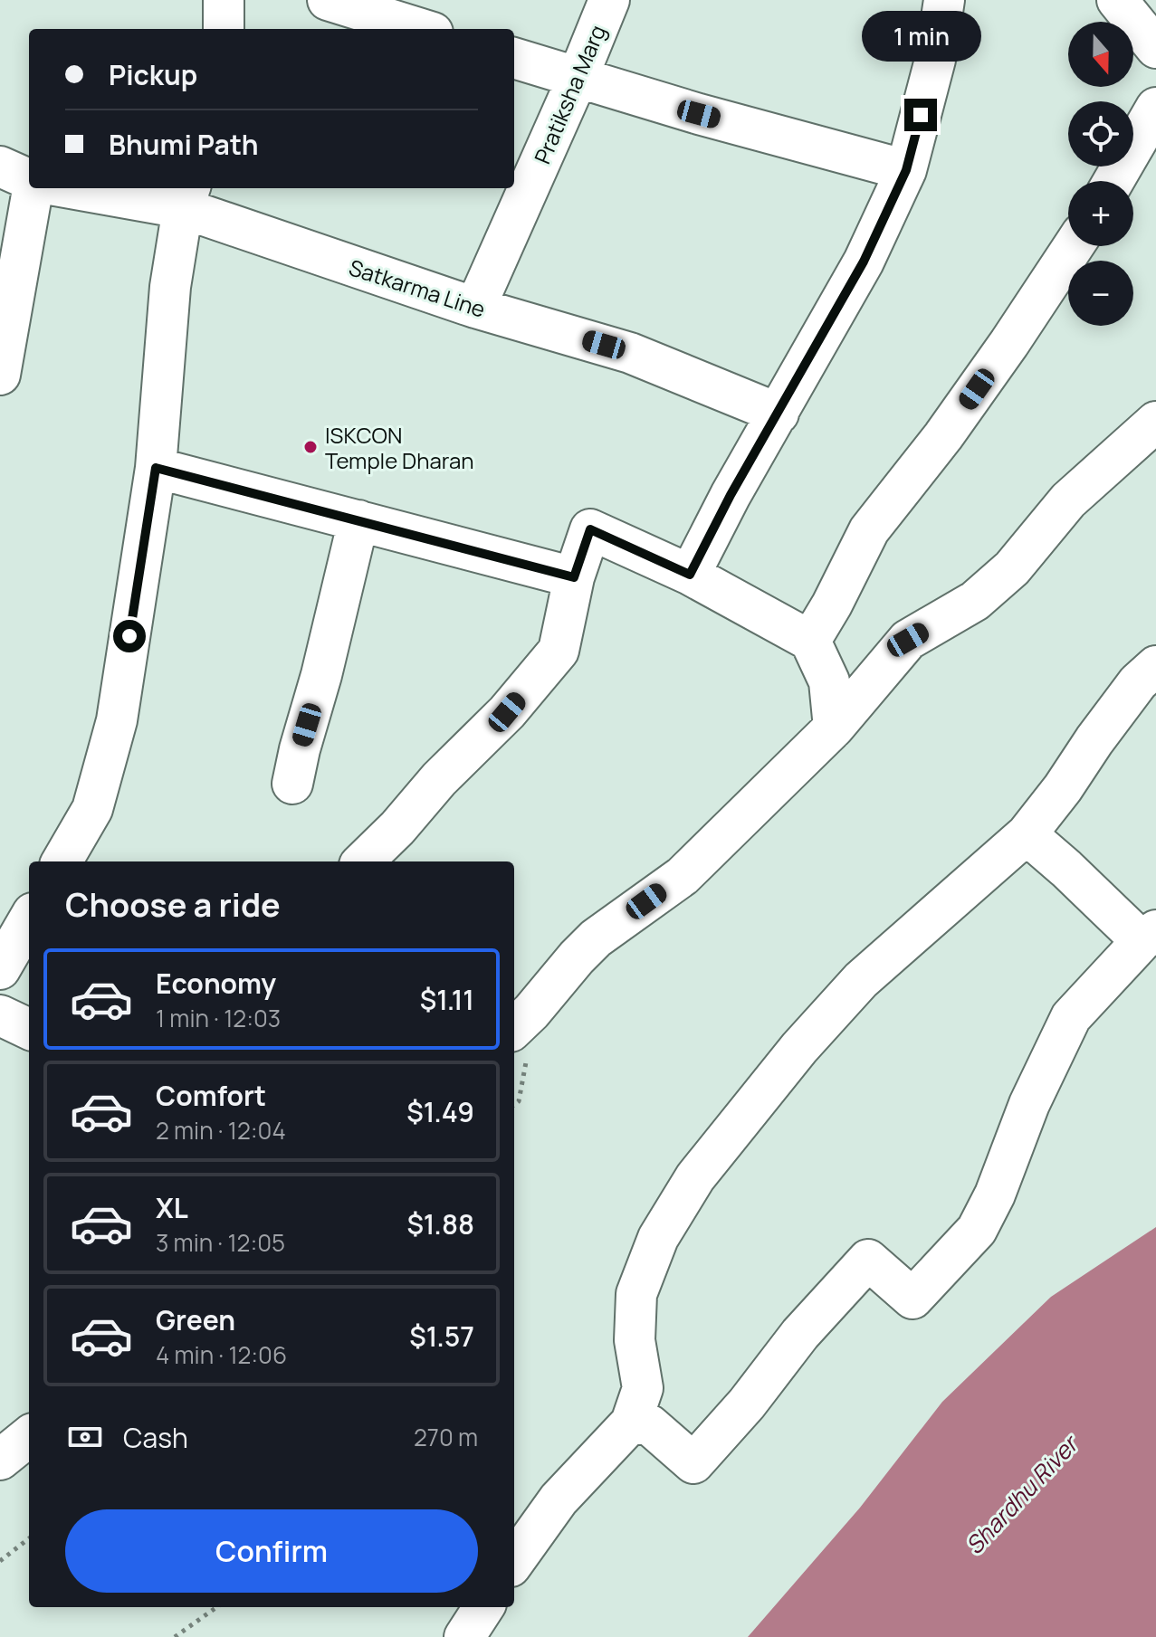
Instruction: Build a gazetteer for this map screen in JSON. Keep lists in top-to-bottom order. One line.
{"streets":{"street":["Pratiksha Marg","Satkarma Line"]},"crossings":[["Pratiksha Marg","Satkarma Line"]],"water":["Shardhu River"],"places":["ISKCON Temple Dharan"],"north":"bottom","page":{"bubble":"1 min","map_buttons":["+","−"],"banner":["Pickup","Bhumi Path"],"heading":"Choose a ride","list":[{"name":"Economy","note":"1 min · 12:03","value":"$1.11"},{"name":"Comfort","note":"2 min · 12:04","value":"$1.49"},{"name":"XL","note":"3 min · 12:05","value":"$1.88"},{"name":"Green","note":"4 min · 12:06","value":"$1.57"}],"pay":["Cash","270 m"],"buttons":"Confirm"}}
